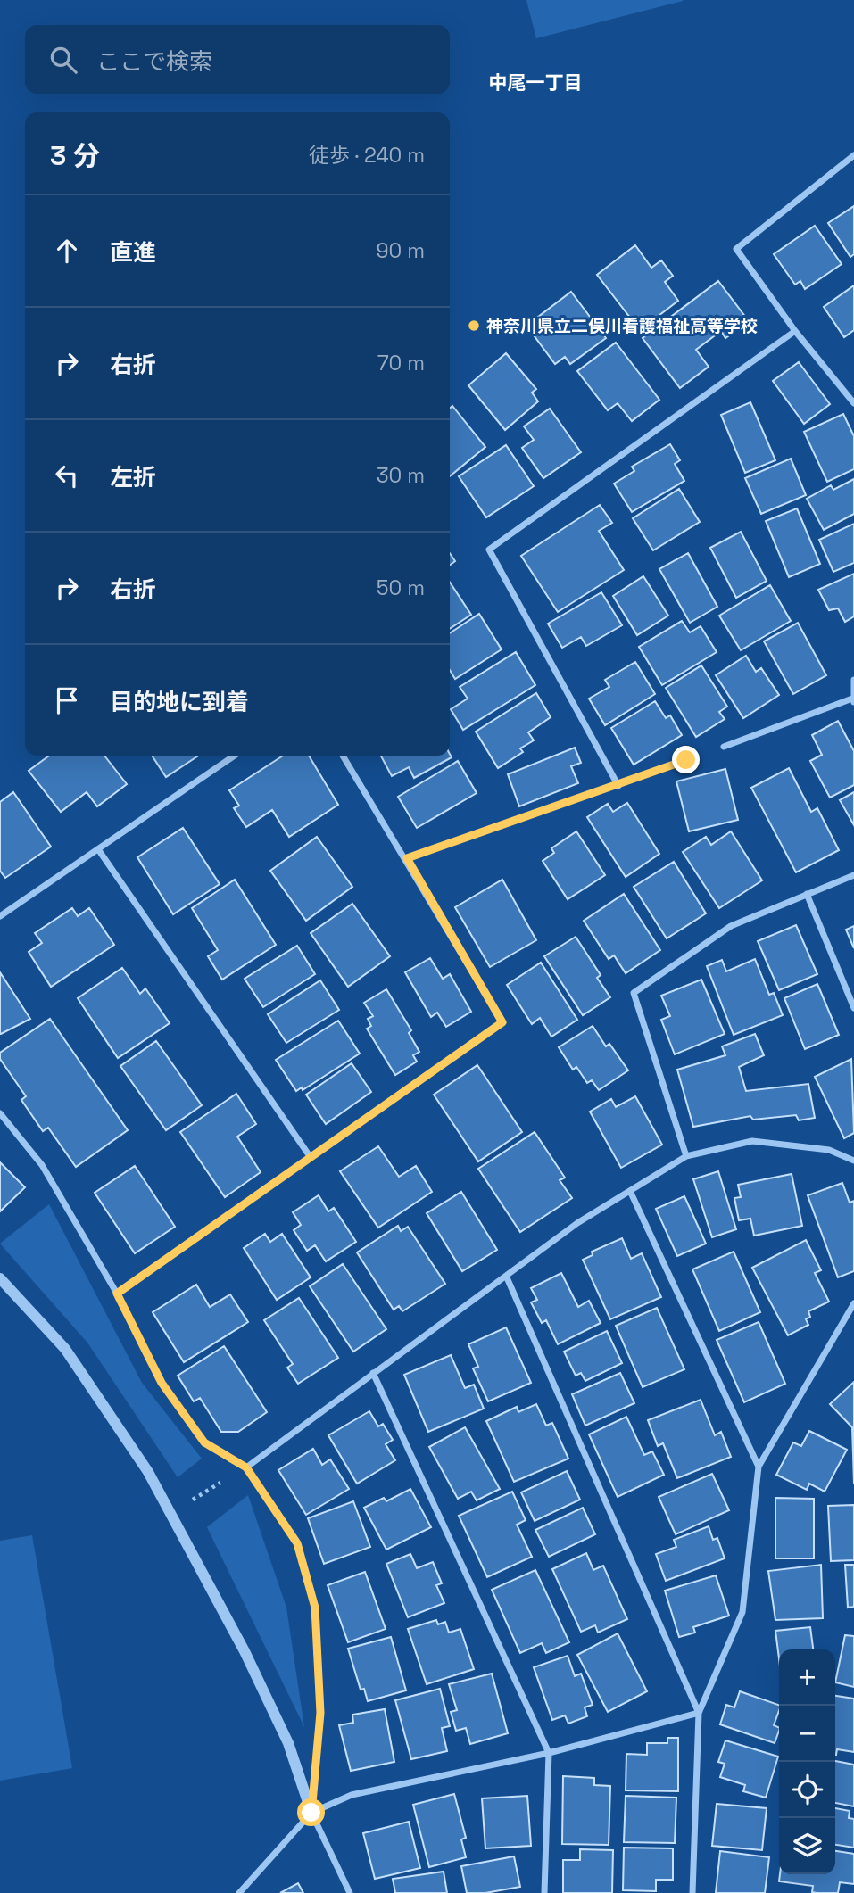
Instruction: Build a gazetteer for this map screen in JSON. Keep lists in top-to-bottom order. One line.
{"districts":["中尾一丁目"],"places":["神奈川県立二俣川看護福祉高等学校"],"page":{"search":"ここで検索","heading":["3 分","徒歩 · 240 m"],"list":[["直進","90 m"],["右折","70 m"],["左折","30 m"],["右折","50 m"],"目的地に到着"],"map_buttons":["+","−"]}}
